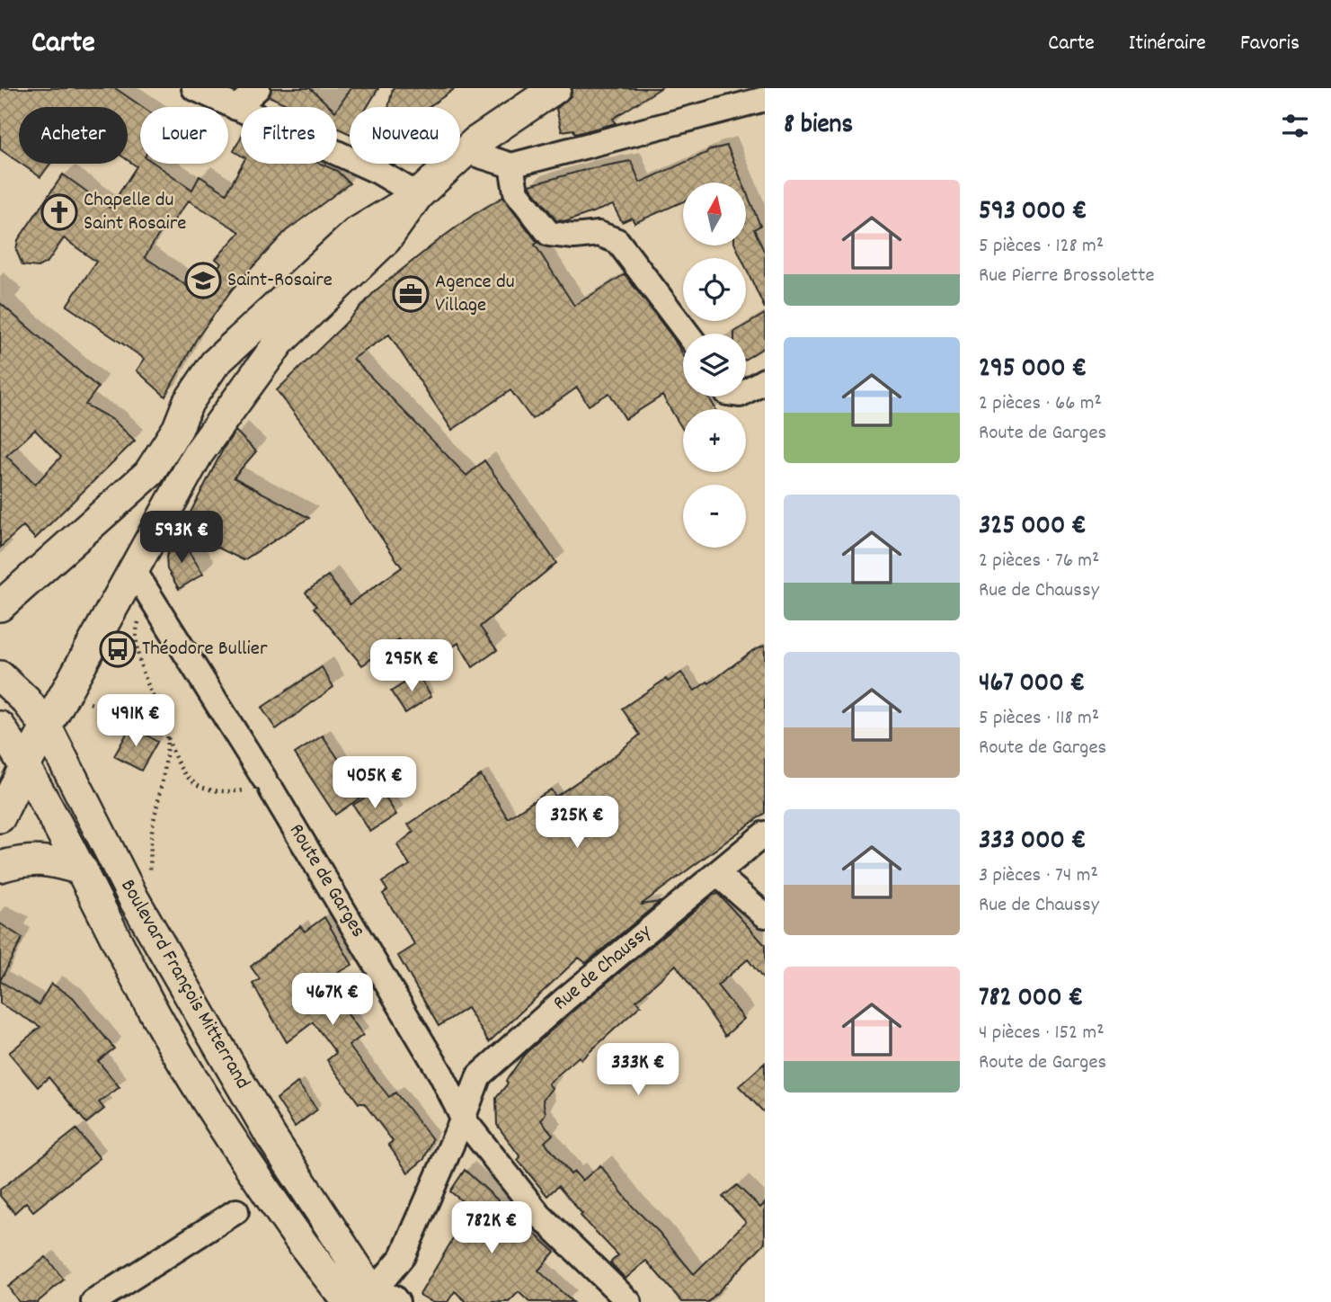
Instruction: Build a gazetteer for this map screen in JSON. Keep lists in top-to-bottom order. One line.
{"streets":{"main road":["Boulevard François Mitterrand"],"street":["Route de Garges","Rue de Chaussy"]},"crossings":[["Route de Garges","Rue de Chaussy"],["Rue de Chaussy","Boulevard François Mitterrand"]],"places":{"church":["Chapelle du Saint Rosaire"],"school or university":["Saint-Rosaire"],"office":["Agence du Village"],"bus stop":["Théodore Bullier"]},"north":"top","page":{"header":"Carte","nav":["Carte","Itinéraire","Favoris"],"heading":"8 biens","chip":["Acheter","Louer","Filtres","Nouveau"],"list":[{"name":"593 000 €","note":"5 pièces · 128 m² · Rue Pierre Brossolette"},{"name":"295 000 €","note":"2 pièces · 66 m² · Route de Garges"},{"name":"325 000 €","note":"2 pièces · 76 m² · Rue de Chaussy"},{"name":"467 000 €","note":"5 pièces · 118 m² · Route de Garges"},{"name":"333 000 €","note":"3 pièces · 74 m² · Rue de Chaussy"},{"name":"782 000 €","note":"4 pièces · 152 m² · Route de Garges"}],"map_buttons":["+","−"],"price":["593K €","295K €","491K €","405K €","325K €","467K €","333K €","782K €"]}}
